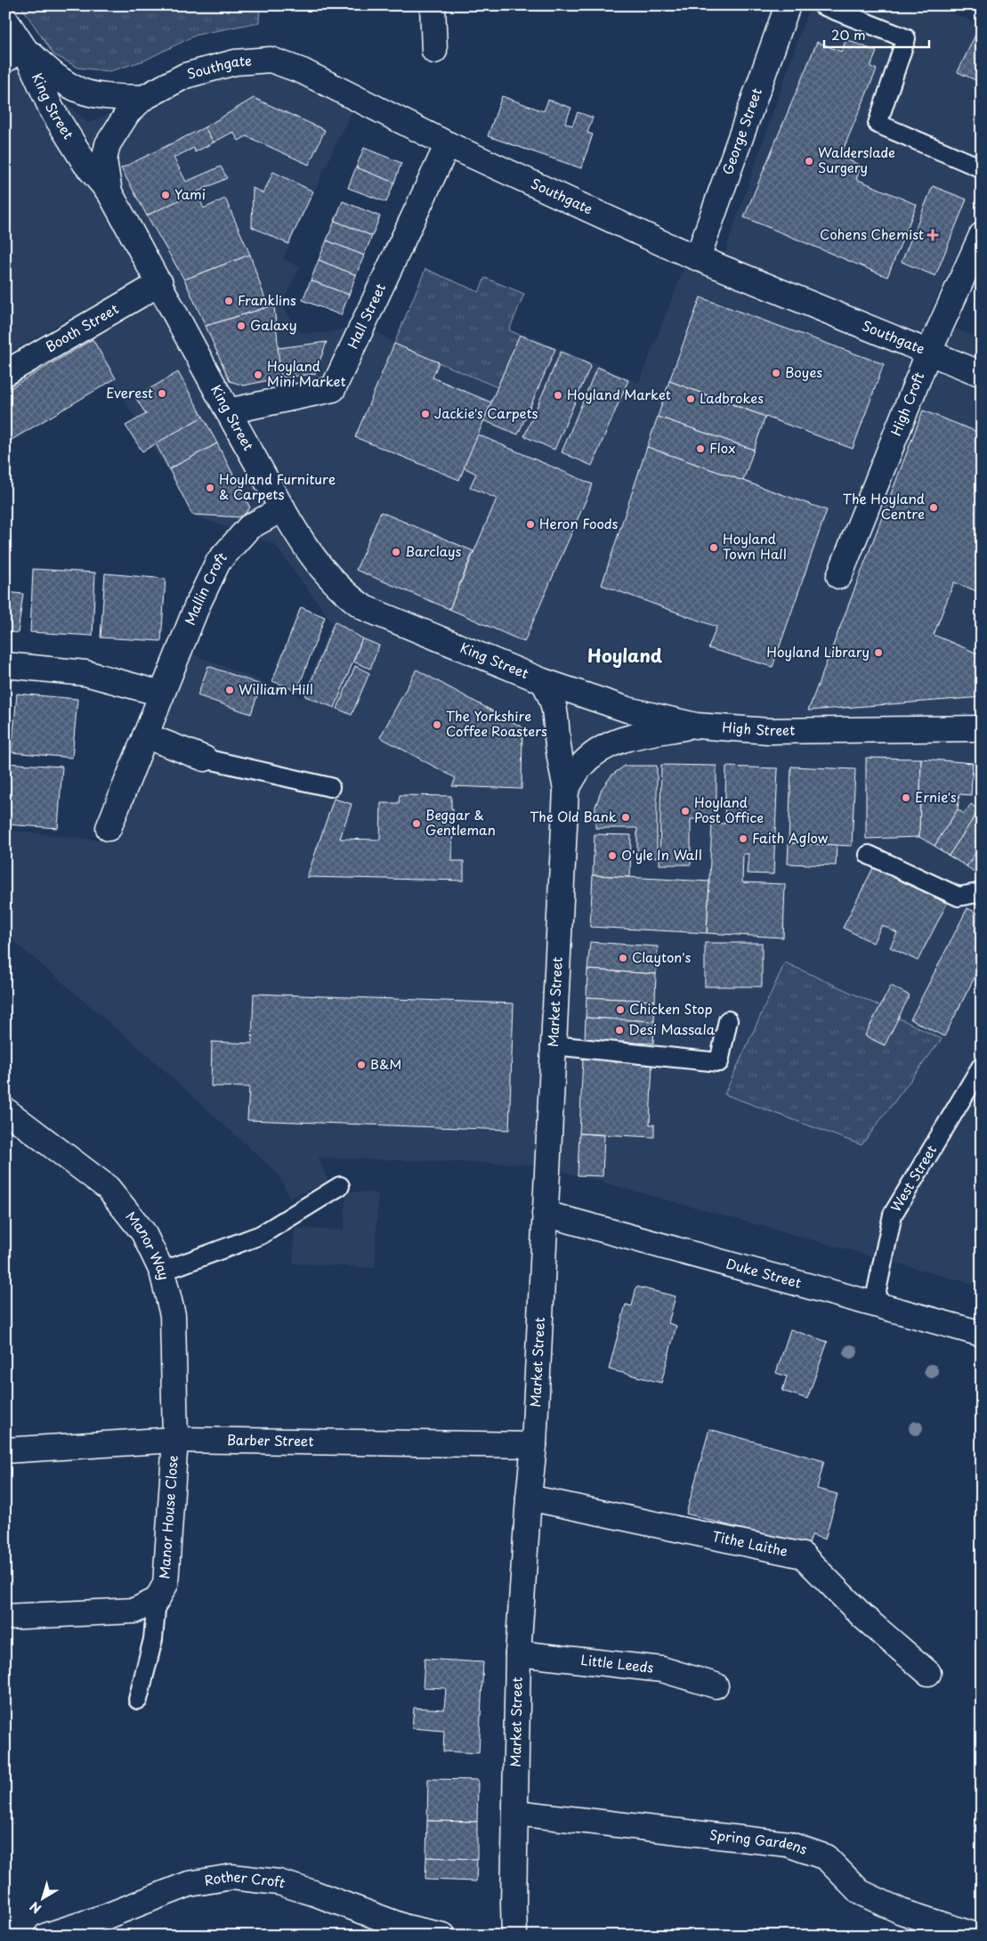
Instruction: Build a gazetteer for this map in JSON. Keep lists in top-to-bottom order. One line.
{"streets":{"street":["Southgate","King Street","George Street","Hall Street","Booth Street","High Croft","Mallin Croft","High Street","Market Street","Manor Way","Duke Street","Barber Street","Manor House Close","Tithe Laithe","Little Leeds","Spring Gardens","Rother Croft"],"lane":["West Street"]},"crossings":[["Southgate","King Street"],["Southgate","George Street"],["Southgate","Hall Street"],["Southgate","High Croft"],["King Street","Hall Street"],["King Street","Booth Street"],["King Street","Mallin Croft"],["King Street","High Street"],["King Street","Market Street"],["High Street","Market Street"],["Market Street","Duke Street"],["Market Street","Barber Street"],["Market Street","Tithe Laithe"],["Market Street","Little Leeds"],["Market Street","Spring Gardens"],["West Street","Duke Street"],["Manor Way","Barber Street"],["Manor Way","Manor House Close"],["Barber Street","Manor House Close"]],"districts":["Hoyland"],"places":{"other":["Walderslade Surgery","Yami","Franklins","Galaxy","Boyes","Hoyland Mini Market","Everest","Hoyland Market","Ladbrokes","Jackie's Carpets","Flox","Hoyland Furniture & Carpets","The Hoyland Centre","Heron Foods","Hoyland Town Hall","Barclays","Hoyland Library","William Hill","The Yorkshire Coffee Roasters","Ernie's","Hoyland Post Office","The Old Bank","Beggar & Gentleman","Faith Aglow","O'yle In Wall","Clayton's","Chicken Stop","Desi Massala","B&M"],"health":["Cohens Chemist"]},"scale_bar":"20 m","north":"bottom left"}
